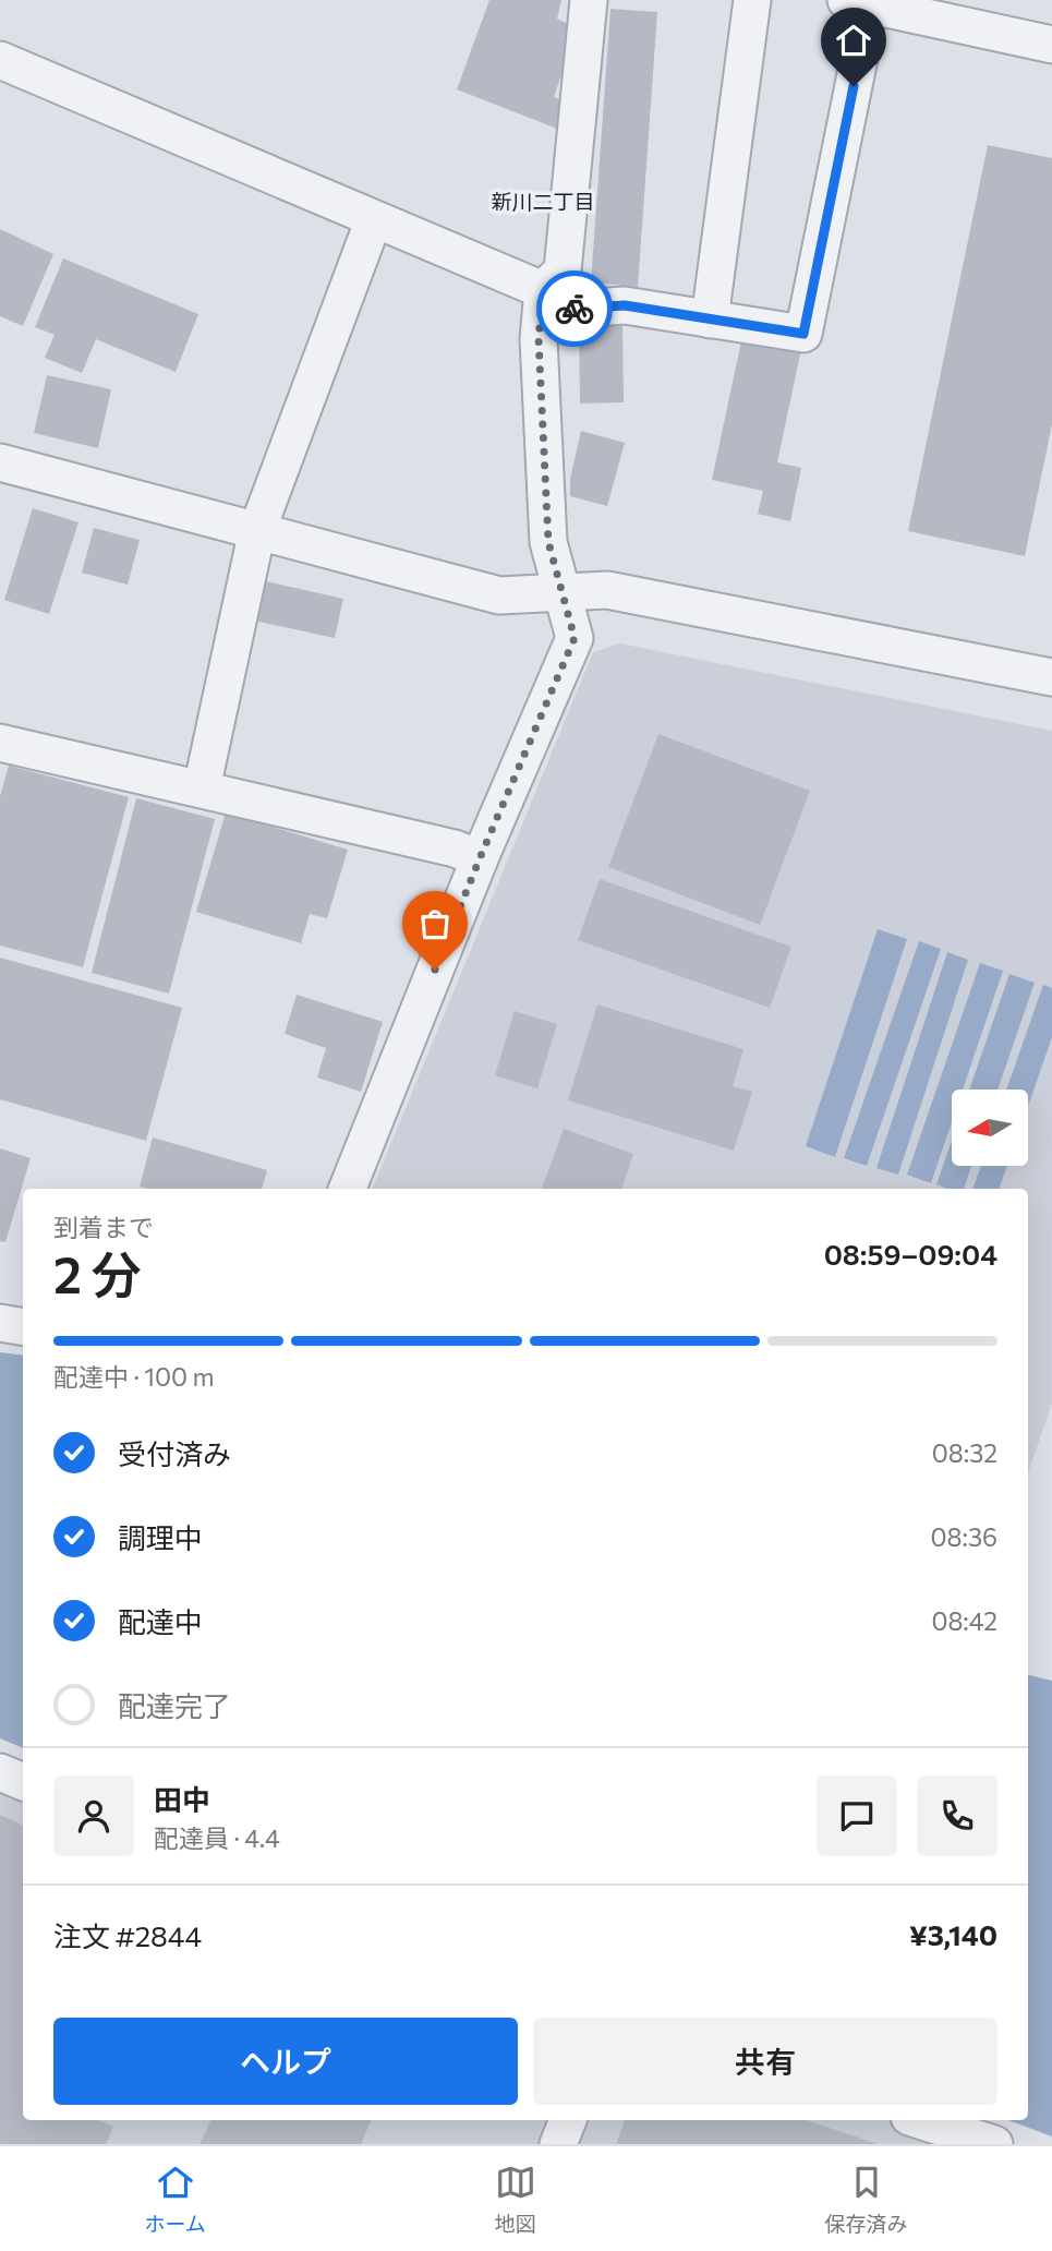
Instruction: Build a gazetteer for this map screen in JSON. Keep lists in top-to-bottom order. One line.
{"districts":["新川二丁目"],"north":"left","page":{"heading":["2 分","到着まで","08:59–09:04"],"panel":["田中","配達員 · 4.4","注文 #2844","¥3,140"],"bar":"配達中 · 100 m","list":[["受付済み","08:32"],["調理中","08:36"],["配達中","08:42"],"配達完了"],"buttons":["ヘルプ","共有"],"tabs":["ホーム","地図","保存済み"]}}
